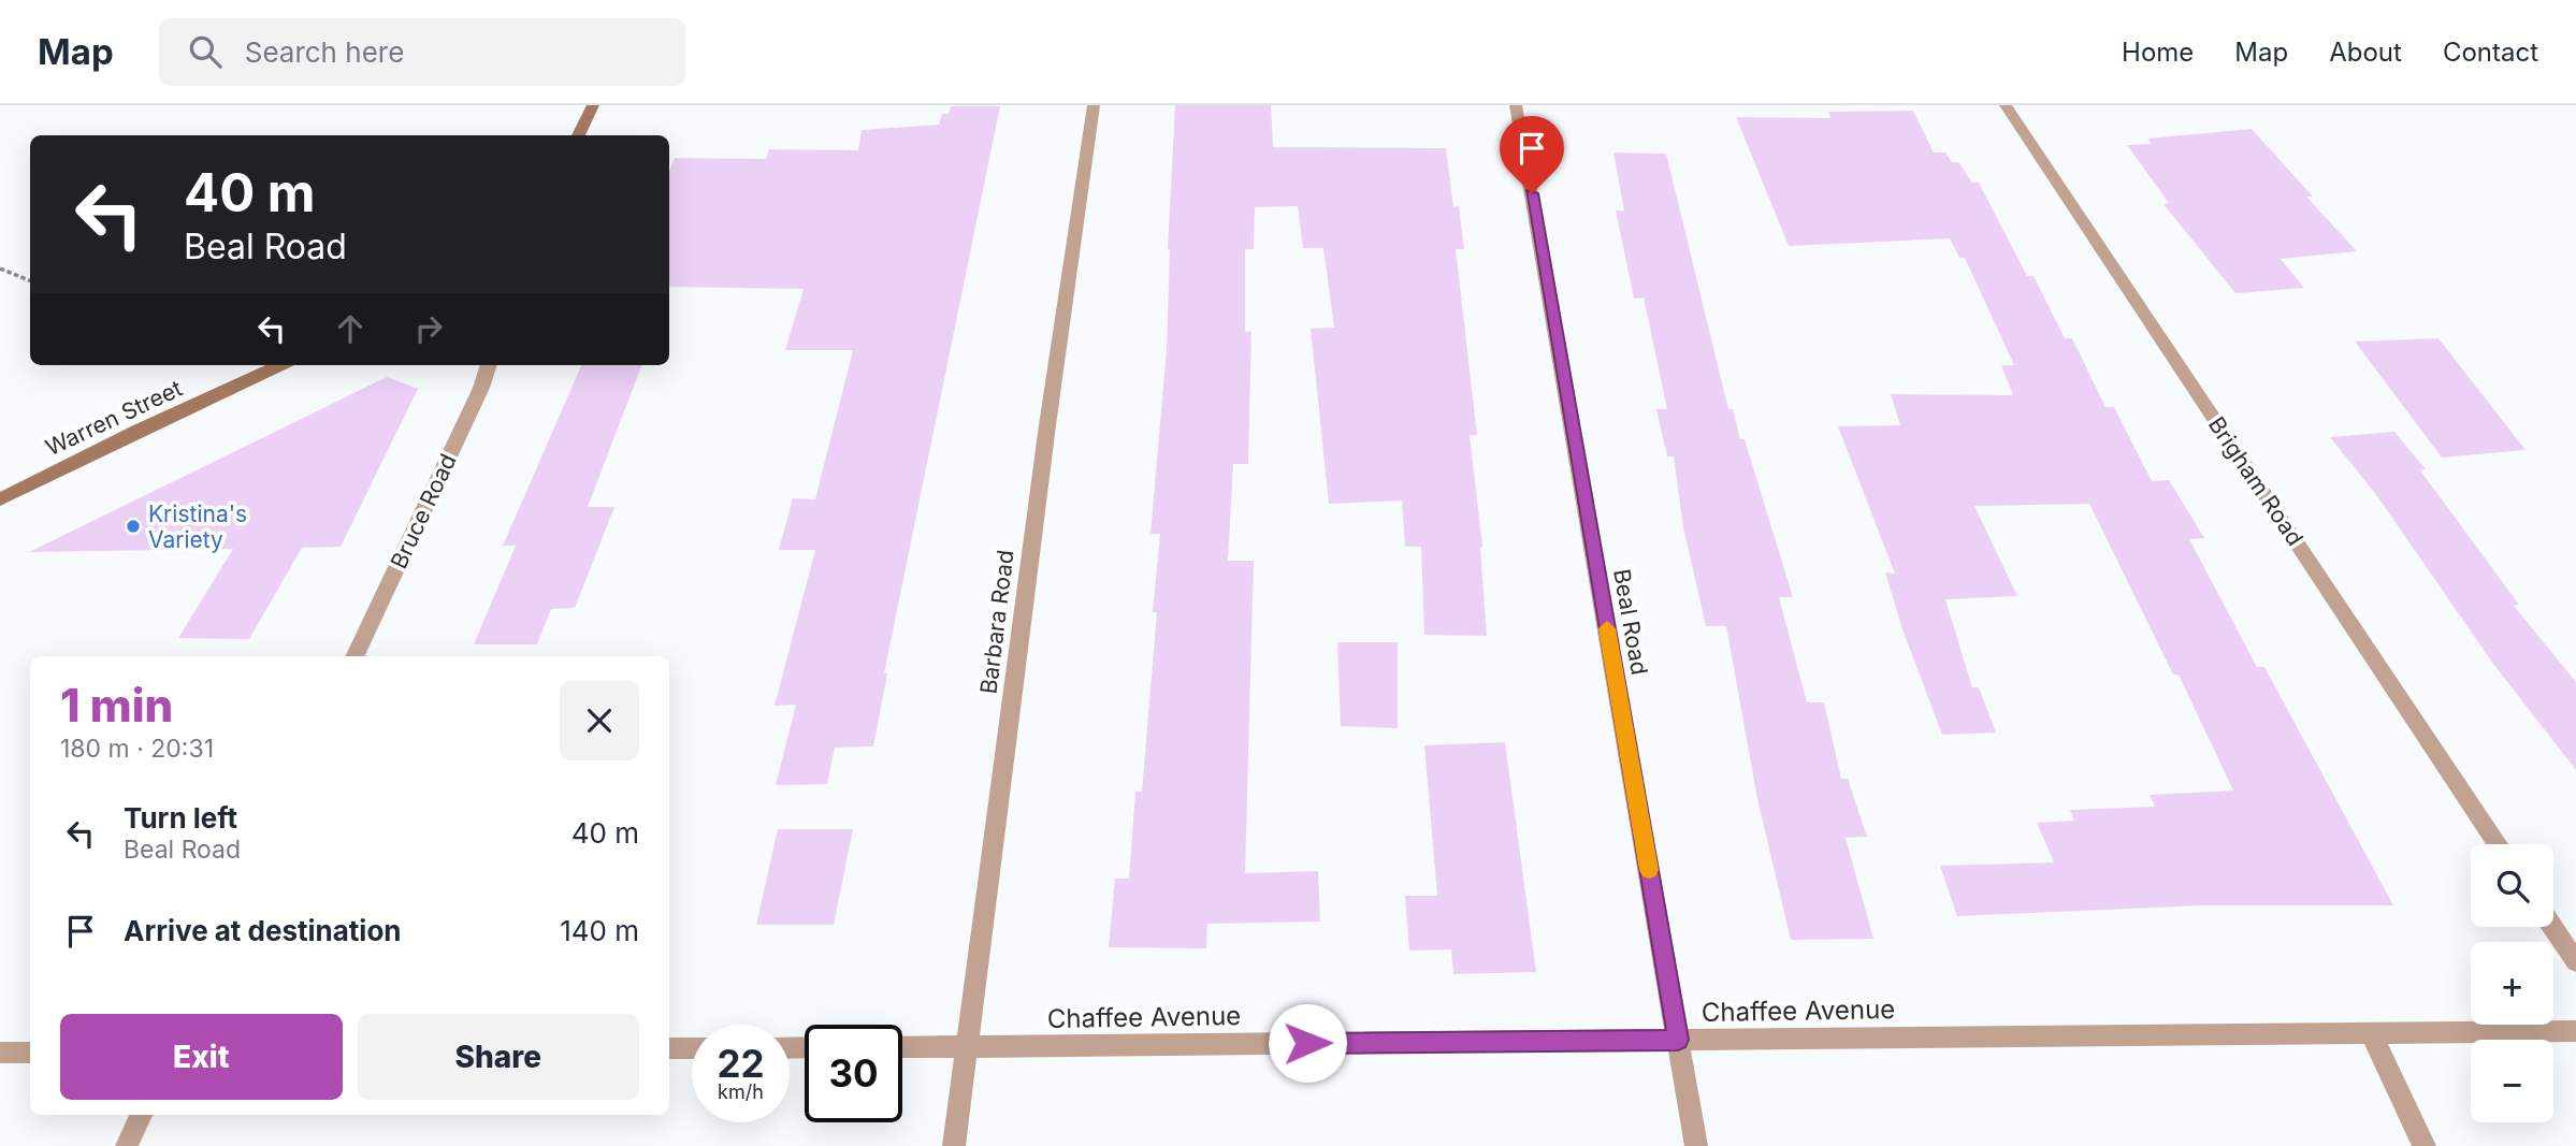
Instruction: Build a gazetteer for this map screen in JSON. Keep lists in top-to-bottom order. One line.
{"streets":{"main road":["Warren Street"],"street":["Brigham Road","Bruce Road","Barbara Road","Beal Road","Chaffee Avenue"]},"crossings":[["Barbara Road","Chaffee Avenue"],["Beal Road","Chaffee Avenue"]],"places":["Kristina's Variety"],"page":{"header":"Map","search":"Search here","nav":["Home","Map","About","Contact"],"turn":["40 m","Beal Road"],"heading":["1 min","180 m · 20:31"],"list":[{"name":"Turn left","note":"Beal Road","value":"40 m"},{"name":"Arrive at destination","value":"140 m"}],"map_buttons":["+","−"],"buttons":["Exit","Share"],"speed":"22 km/h","limit":"30"}}
